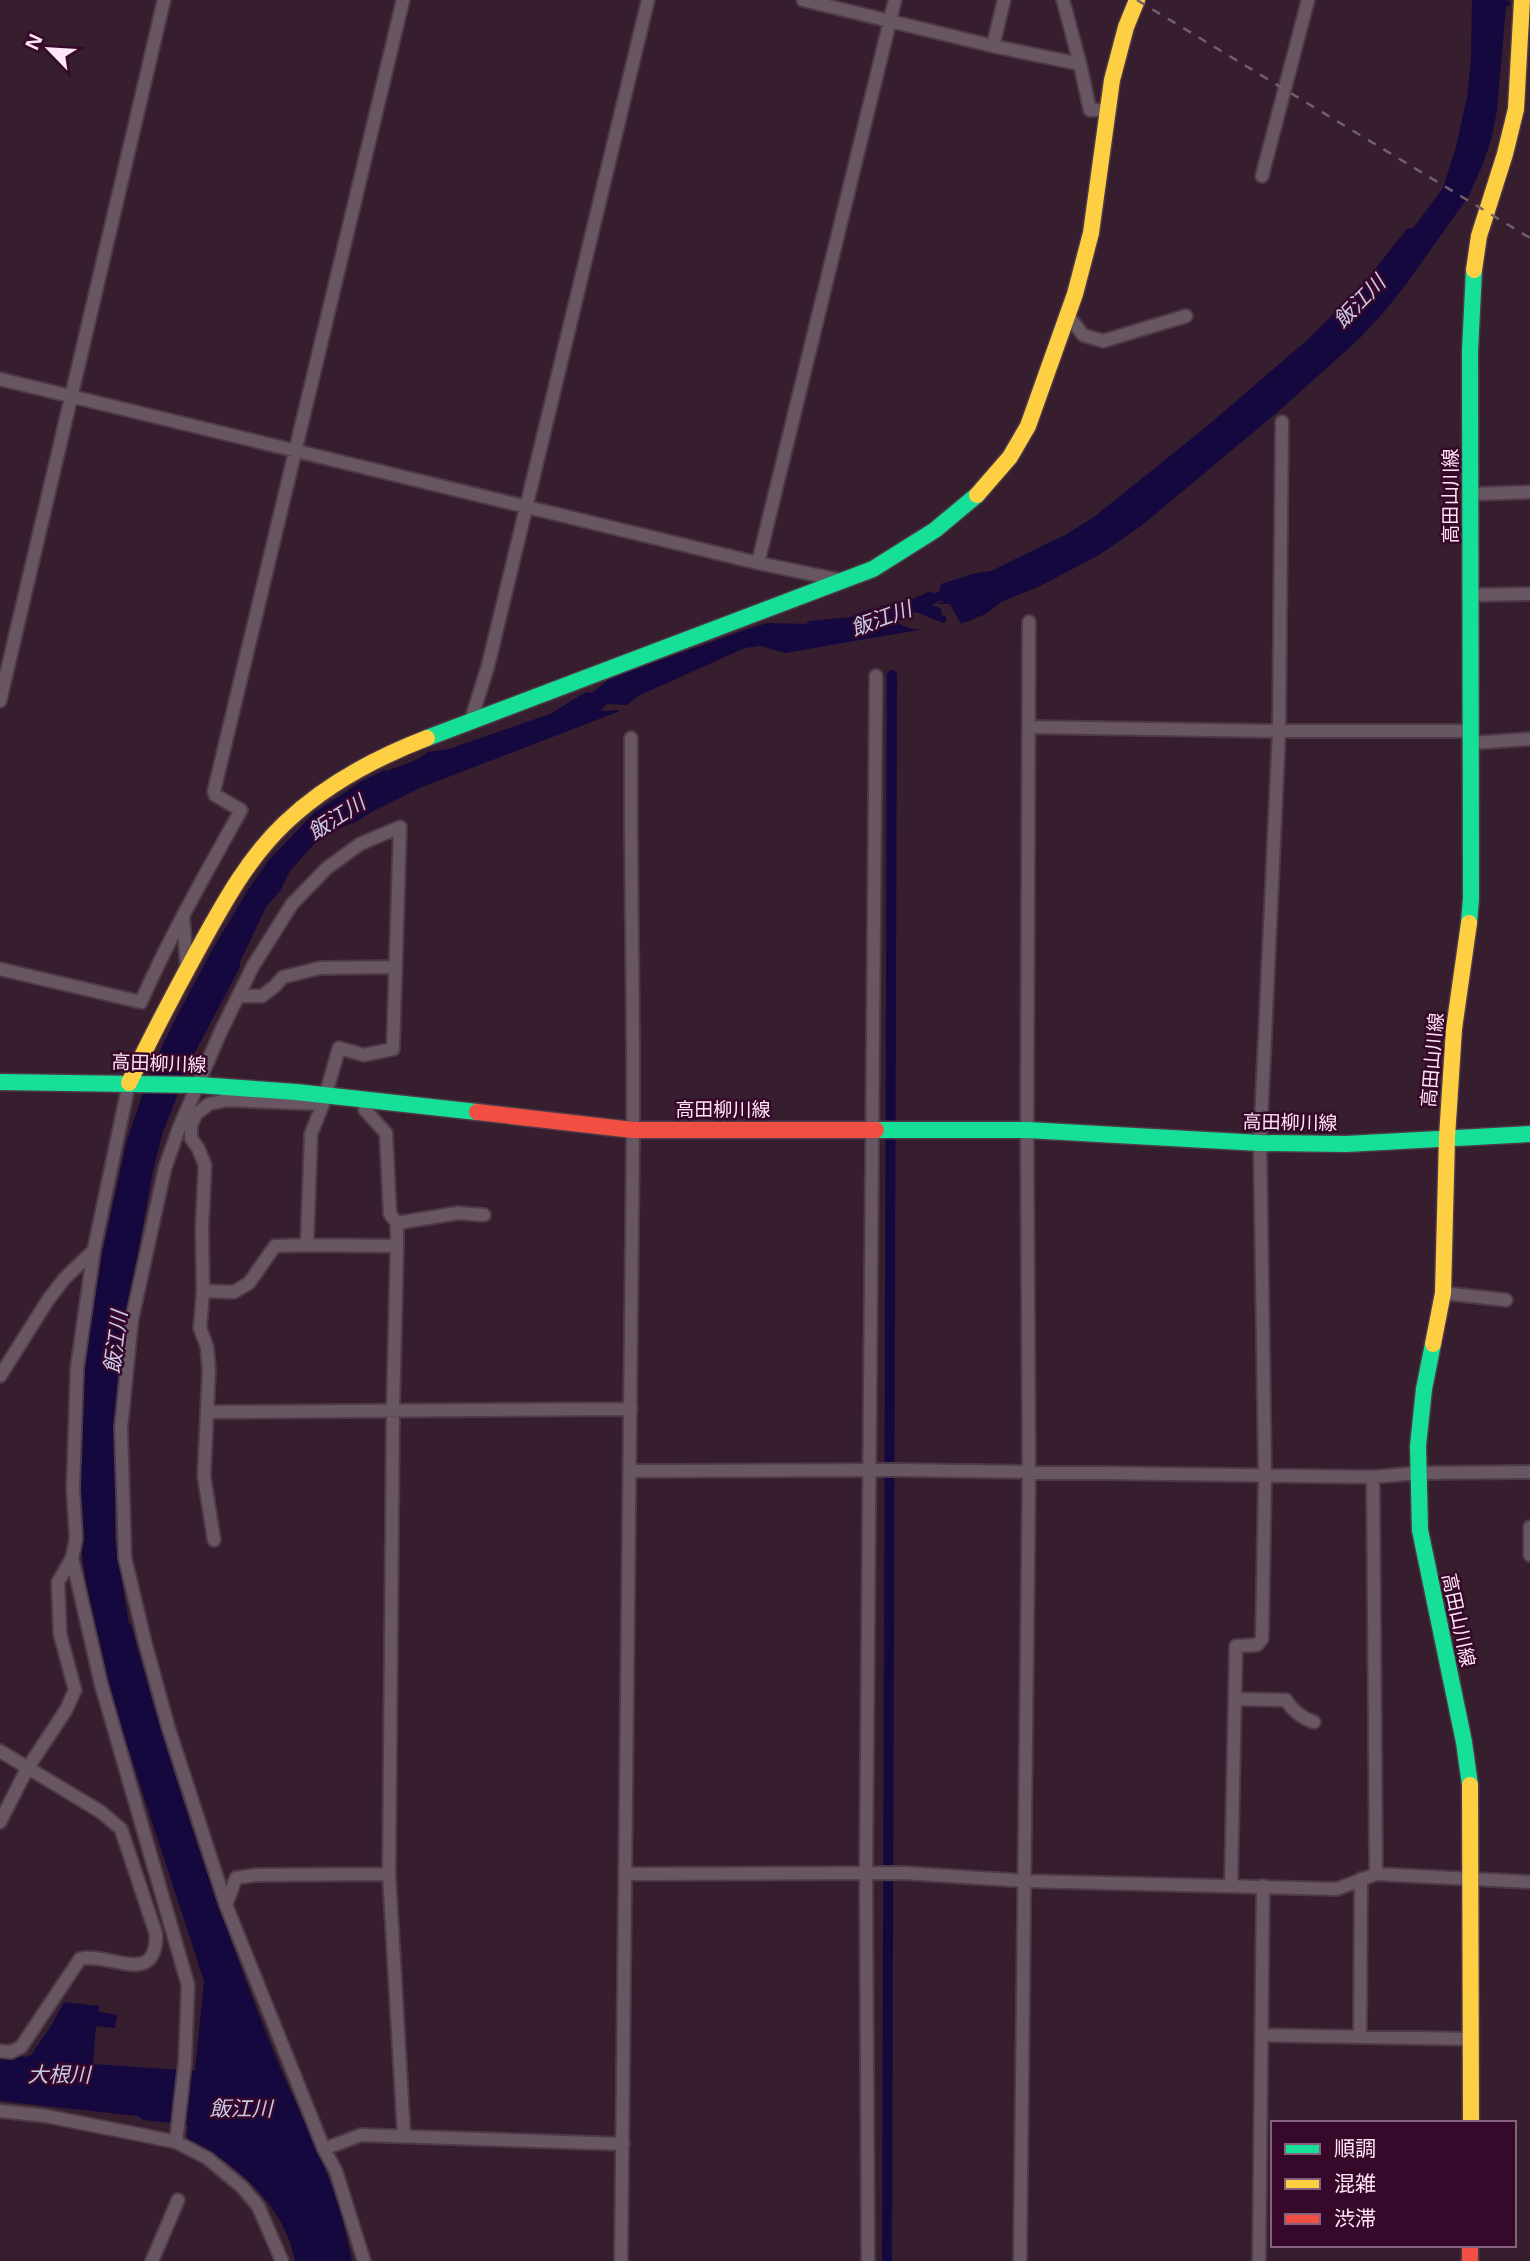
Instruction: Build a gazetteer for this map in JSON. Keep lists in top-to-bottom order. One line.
{"streets":{"main road":["高田山川線","高田柳川線"]},"crossings":[["高田山川線","高田柳川線"]],"water":["飯江川","大根川"],"legend":["順調","混雑","渋滞"],"north":"top left"}
